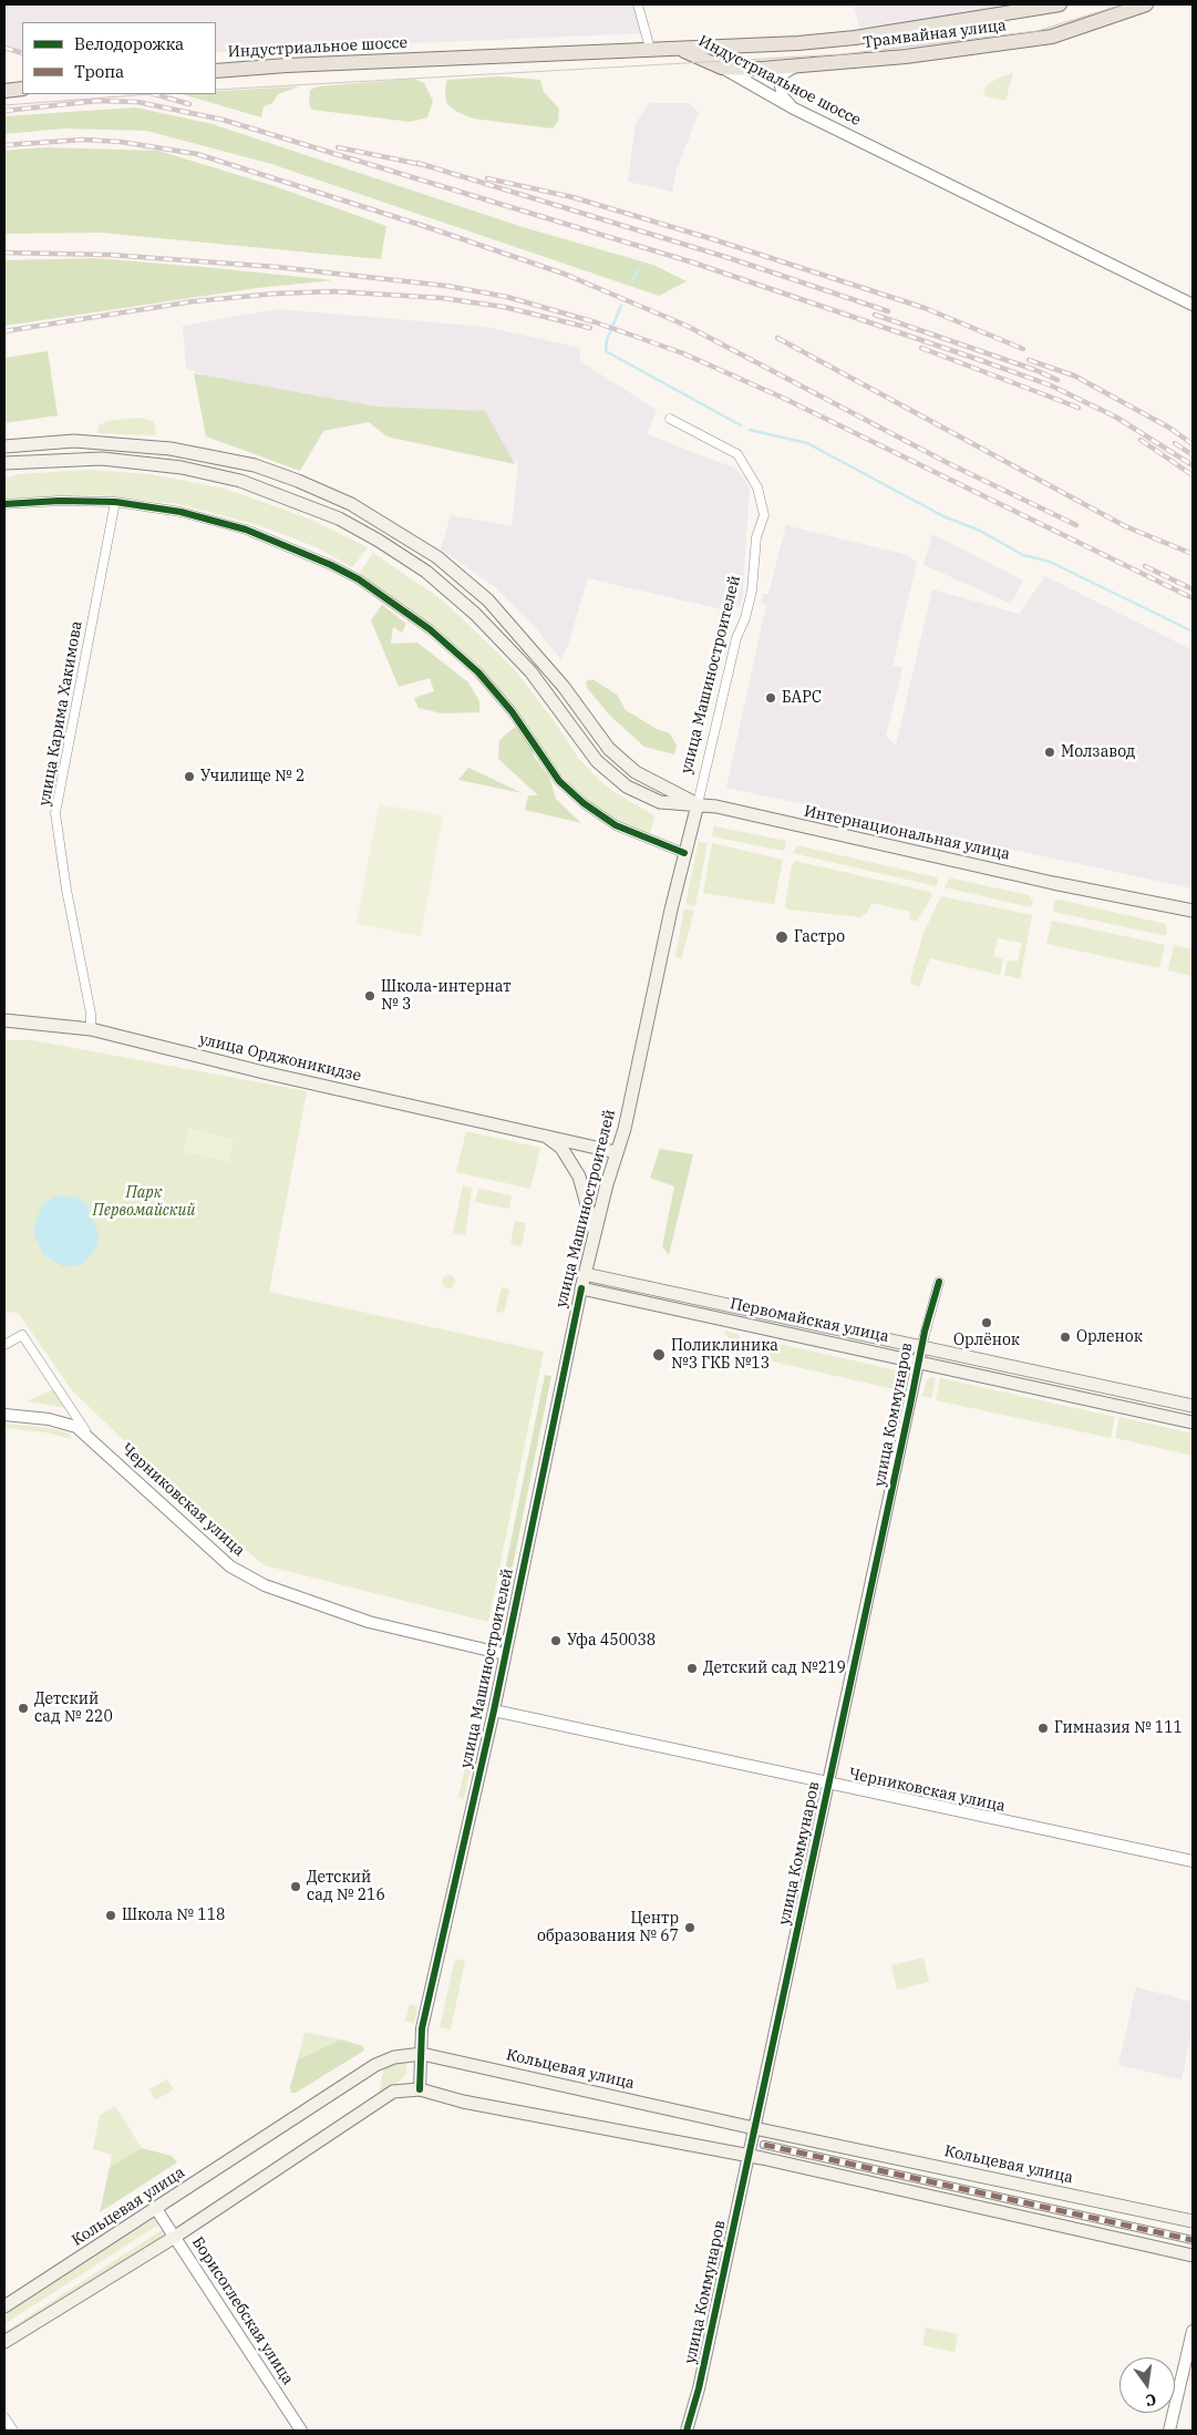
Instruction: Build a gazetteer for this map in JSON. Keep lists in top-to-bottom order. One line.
{"streets":{"main road":["Трамвайная улица","Индустриальное шоссе","улица Машиностроителей","Интернациональная улица","улица Орджоникидзе","Первомайская улица","Кольцевая улица"],"street":["улица Карима Хакимова","улица Коммунаров","Черниковская улица","Борисоглебская улица"]},"crossings":[["Трамвайная улица","Индустриальное шоссе"],["улица Машиностроителей","Интернациональная улица"],["улица Машиностроителей","улица Орджоникидзе"],["улица Машиностроителей","Первомайская улица"],["улица Машиностроителей","Черниковская улица"],["улица Машиностроителей","Кольцевая улица"],["улица Карима Хакимова","улица Орджоникидзе"],["Первомайская улица","улица Коммунаров"],["улица Коммунаров","Черниковская улица"],["улица Коммунаров","Кольцевая улица"],["Кольцевая улица","Борисоглебская улица"]],"parks":["Парк Первомайский"],"places":["БАРС","Молзавод","Училище № 2","Гастро","Школа-интернат № 3","Орлёнок","Орленок","Поликлиника №3 ГКБ №13","Уфа 450038","Детский сад №219","Детский сад № 220","Гимназия № 111","Детский сад № 216","Школа № 118","Центр образования № 67"],"legend":["Велодорожка","Тропа"],"north":"bottom"}
